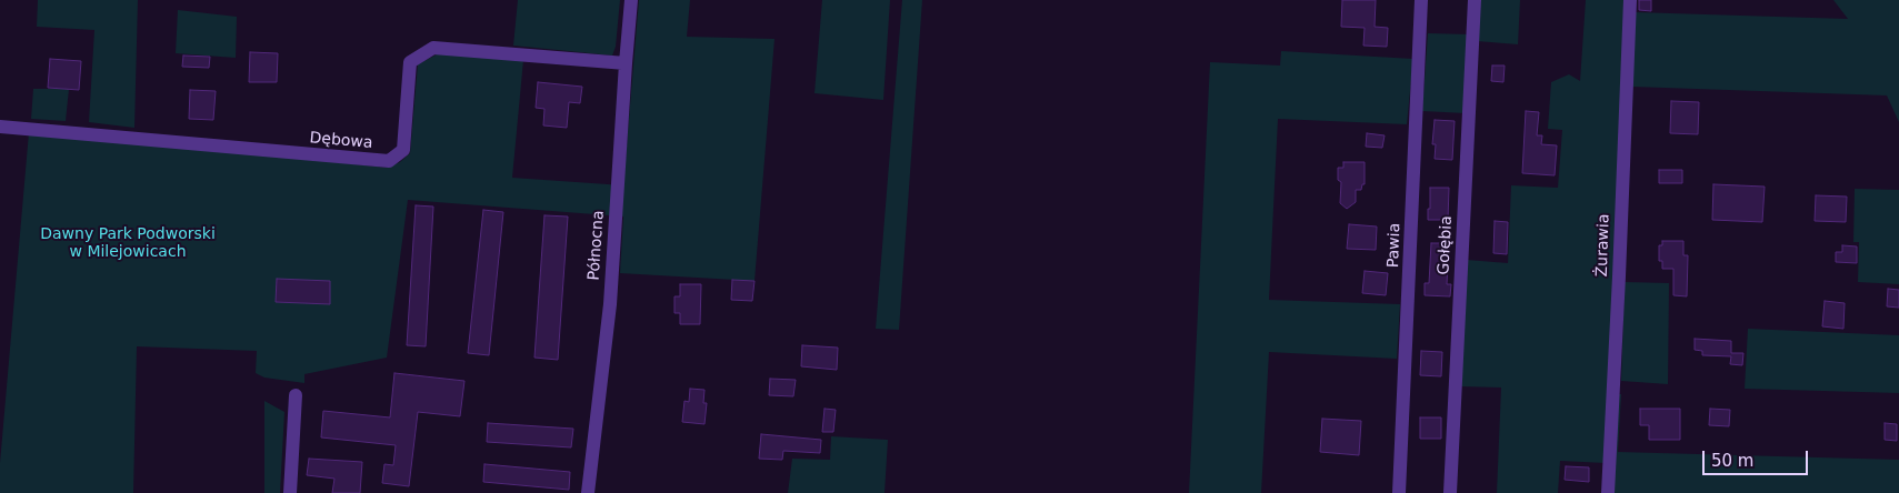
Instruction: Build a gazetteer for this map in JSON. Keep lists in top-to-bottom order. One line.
{"streets":{"street":["Dębowa","Północna","Pawia","Gołębia","Żurawia"]},"crossings":[["Dębowa","Północna"]],"parks":["Dawny Park Podworski w Milejowicach"],"scale_bar":"50 m"}
